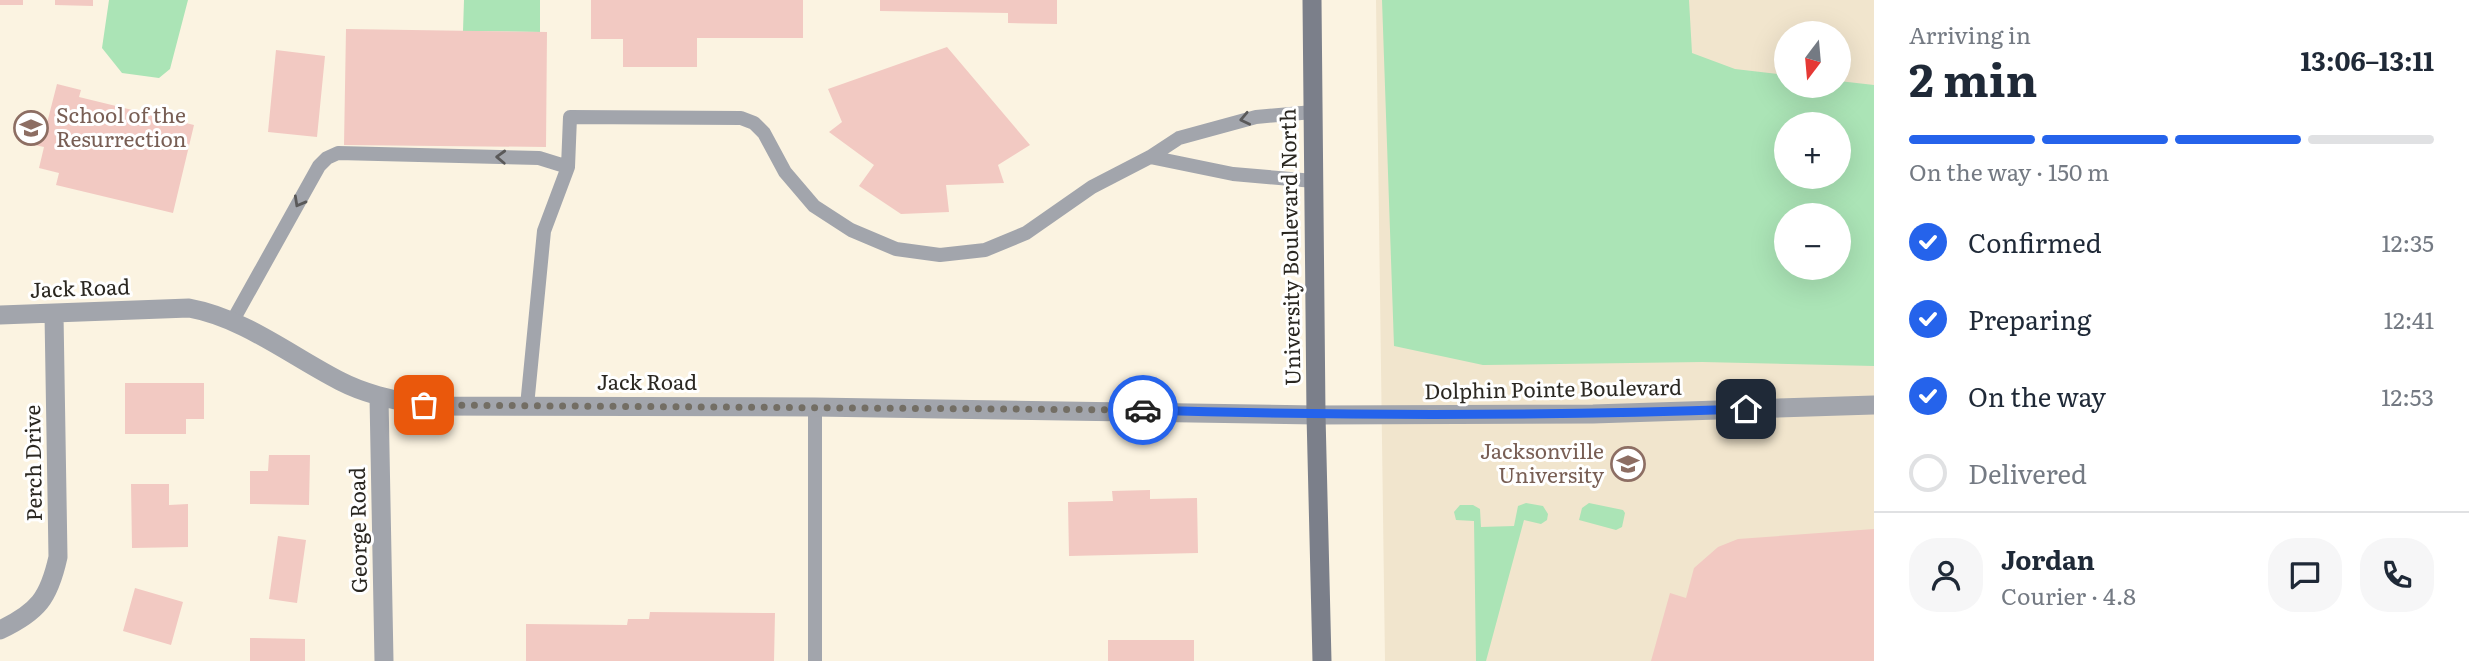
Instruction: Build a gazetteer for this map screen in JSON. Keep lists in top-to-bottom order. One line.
{"streets":{"main road":["University Boulevard North"],"street":["Jack Road","Dolphin Pointe Boulevard","Perch Drive","George Road"]},"crossings":[["University Boulevard North","Jack Road"],["University Boulevard North","Dolphin Pointe Boulevard"],["Jack Road","Dolphin Pointe Boulevard"],["Jack Road","Perch Drive"],["Jack Road","George Road"]],"places":{"school or university":["School of the Resurrection","Jacksonville University"]},"north":"bottom","page":{"heading":["2 min","Arriving in","13:06–13:11"],"panel":["Jordan","Courier · 4.8"],"map_buttons":["+","−"],"bar":"On the way · 150 m","list":[["Confirmed","12:35"],["Preparing","12:41"],["On the way","12:53"],"Delivered"]}}
